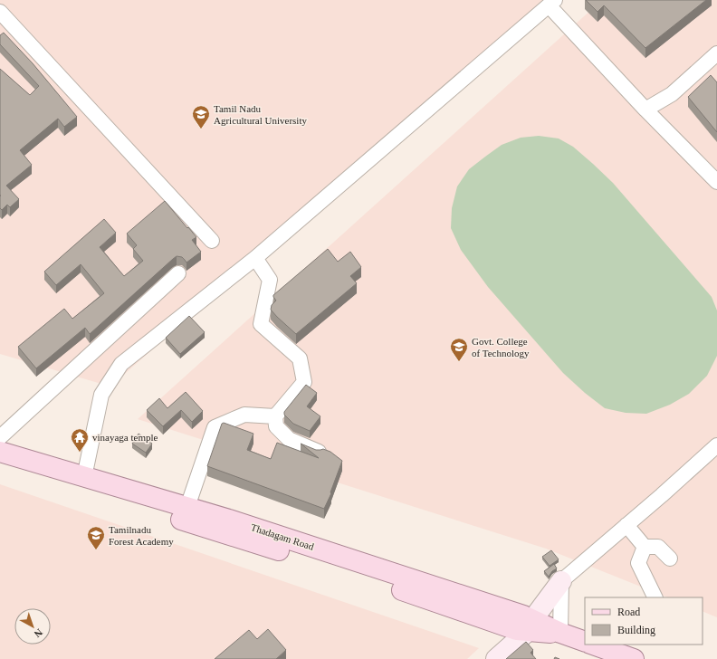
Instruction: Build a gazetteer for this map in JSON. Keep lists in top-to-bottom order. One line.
{"streets":{"main road":["Thadagam Road"]},"places":{"school or university":["Tamil Nadu Agricultural University","Govt. College of Technology","Tamilnadu Forest Academy"],"temple":["vinayaga temple"]},"legend":["Road","Building"],"north":"bottom right"}
